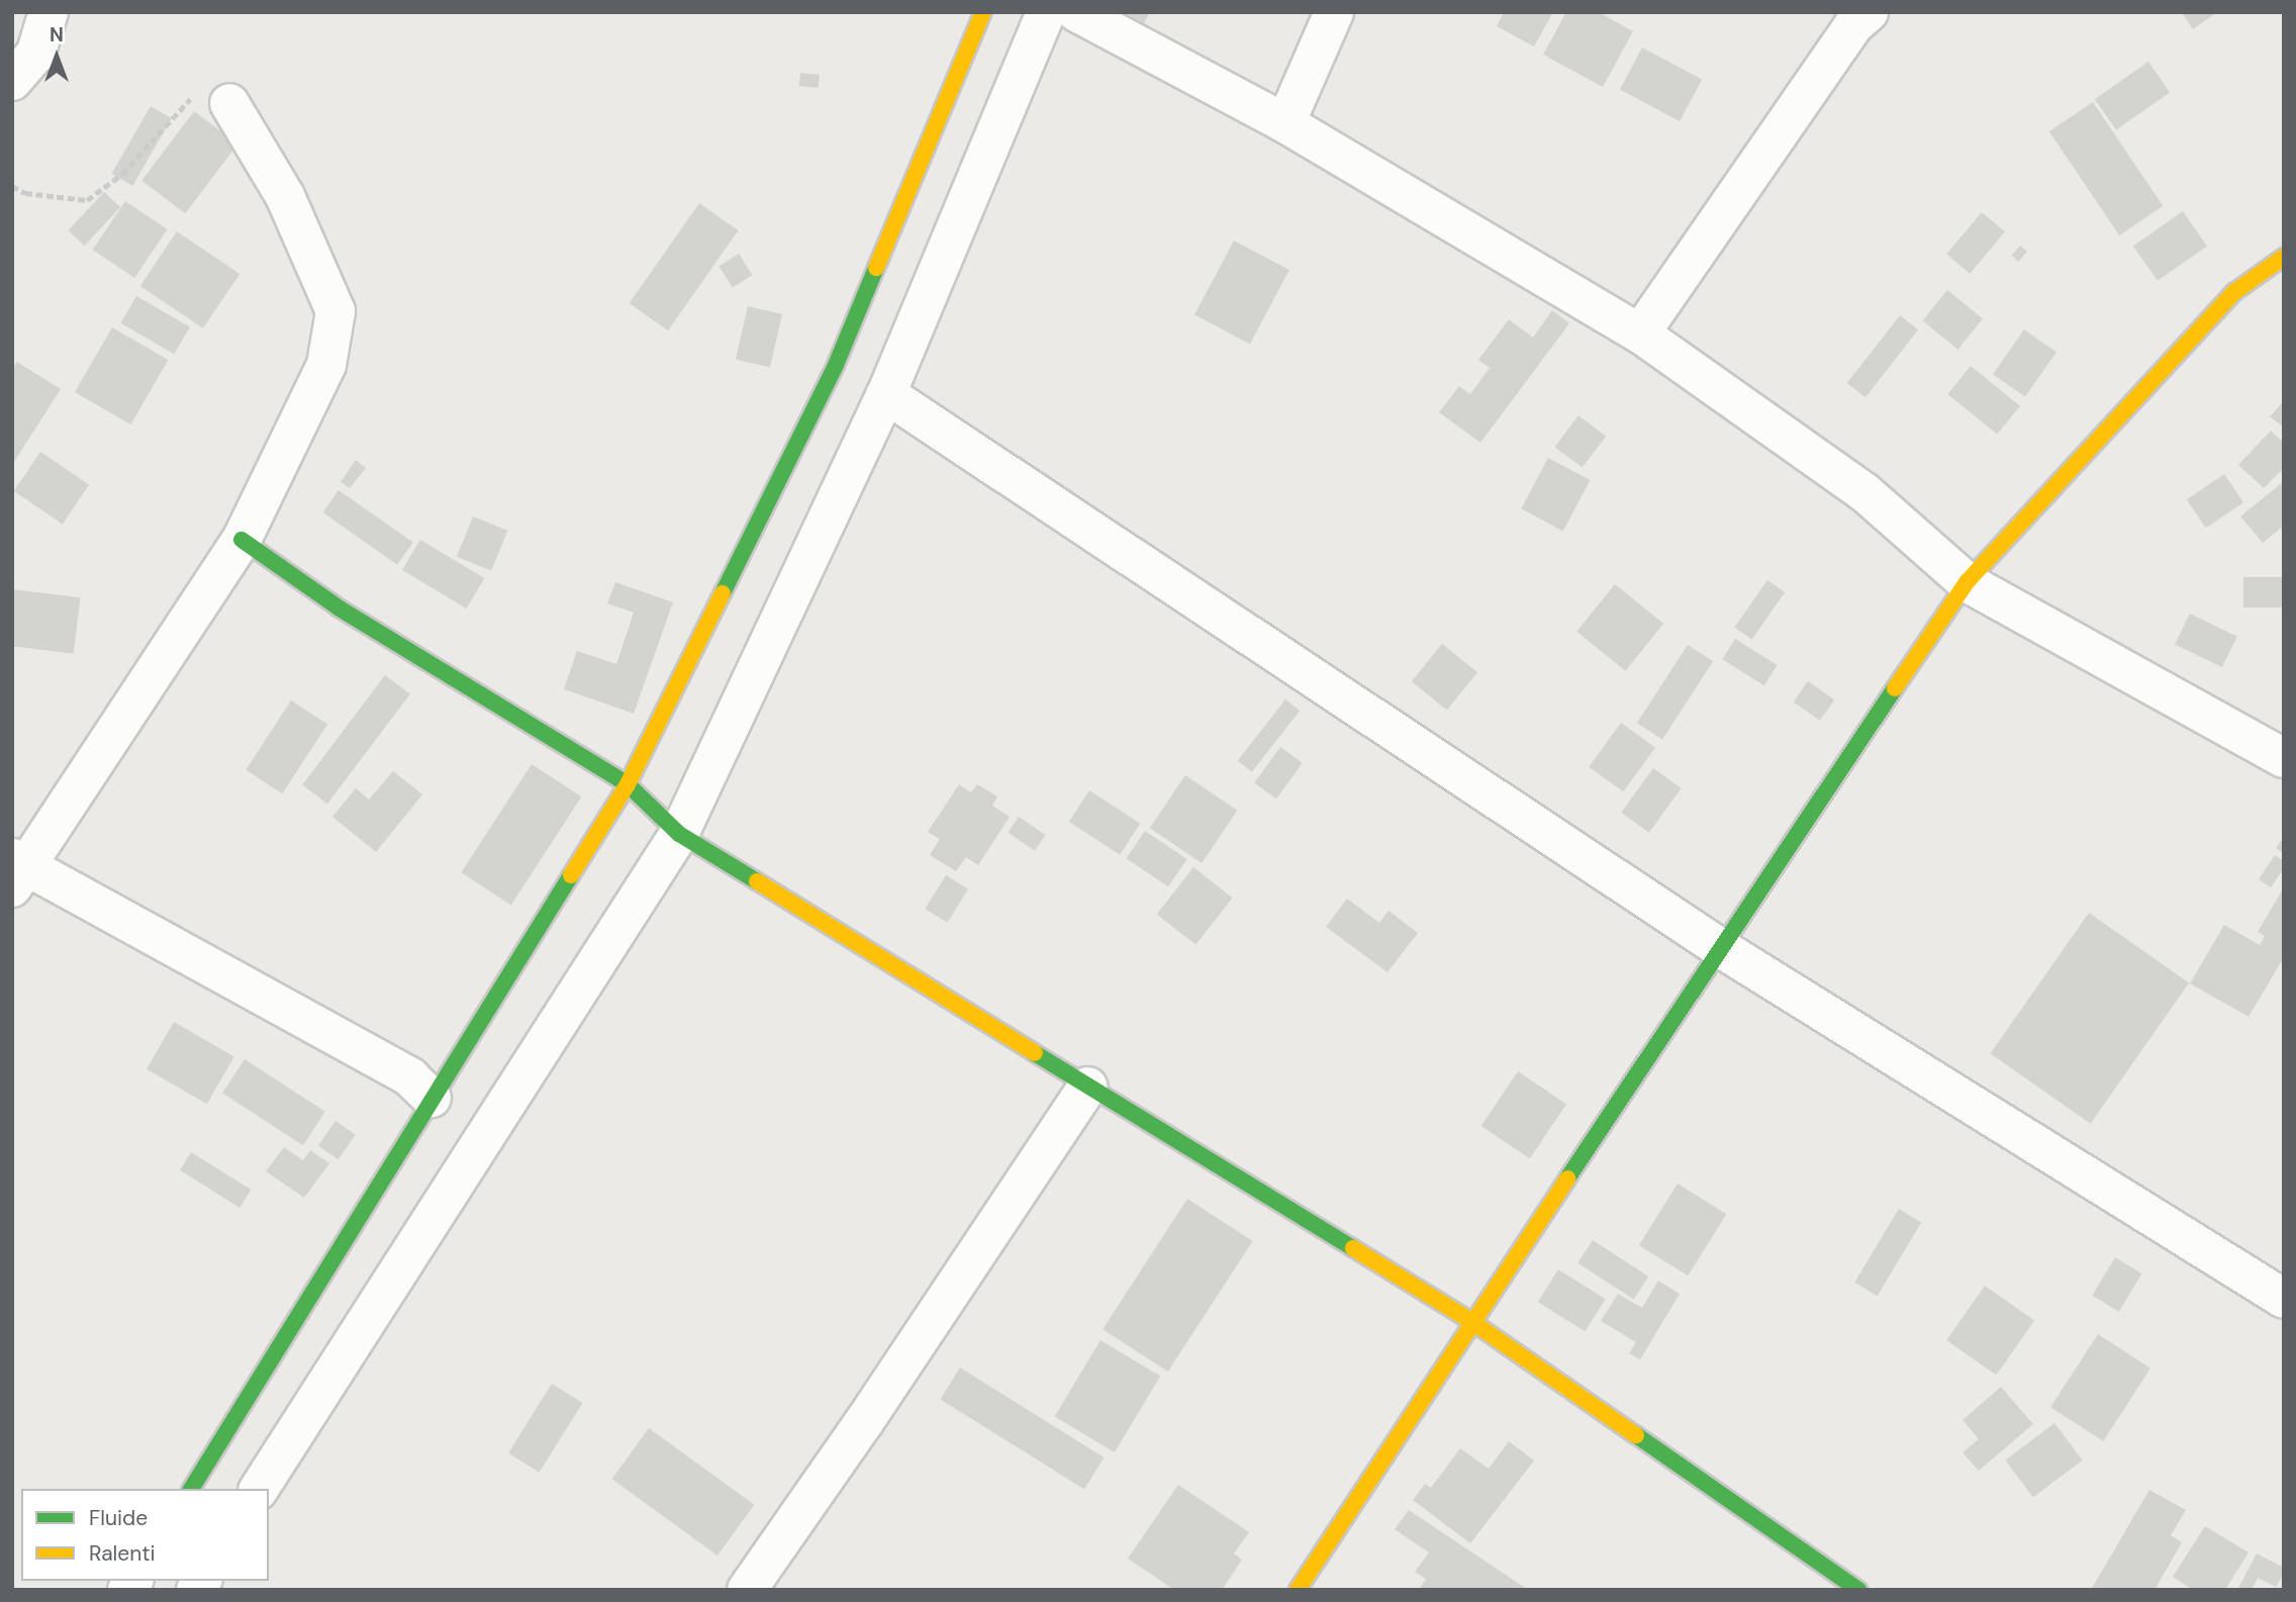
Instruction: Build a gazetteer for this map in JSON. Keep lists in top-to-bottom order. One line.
{"legend":["Fluide","Ralenti"],"north":"top"}
